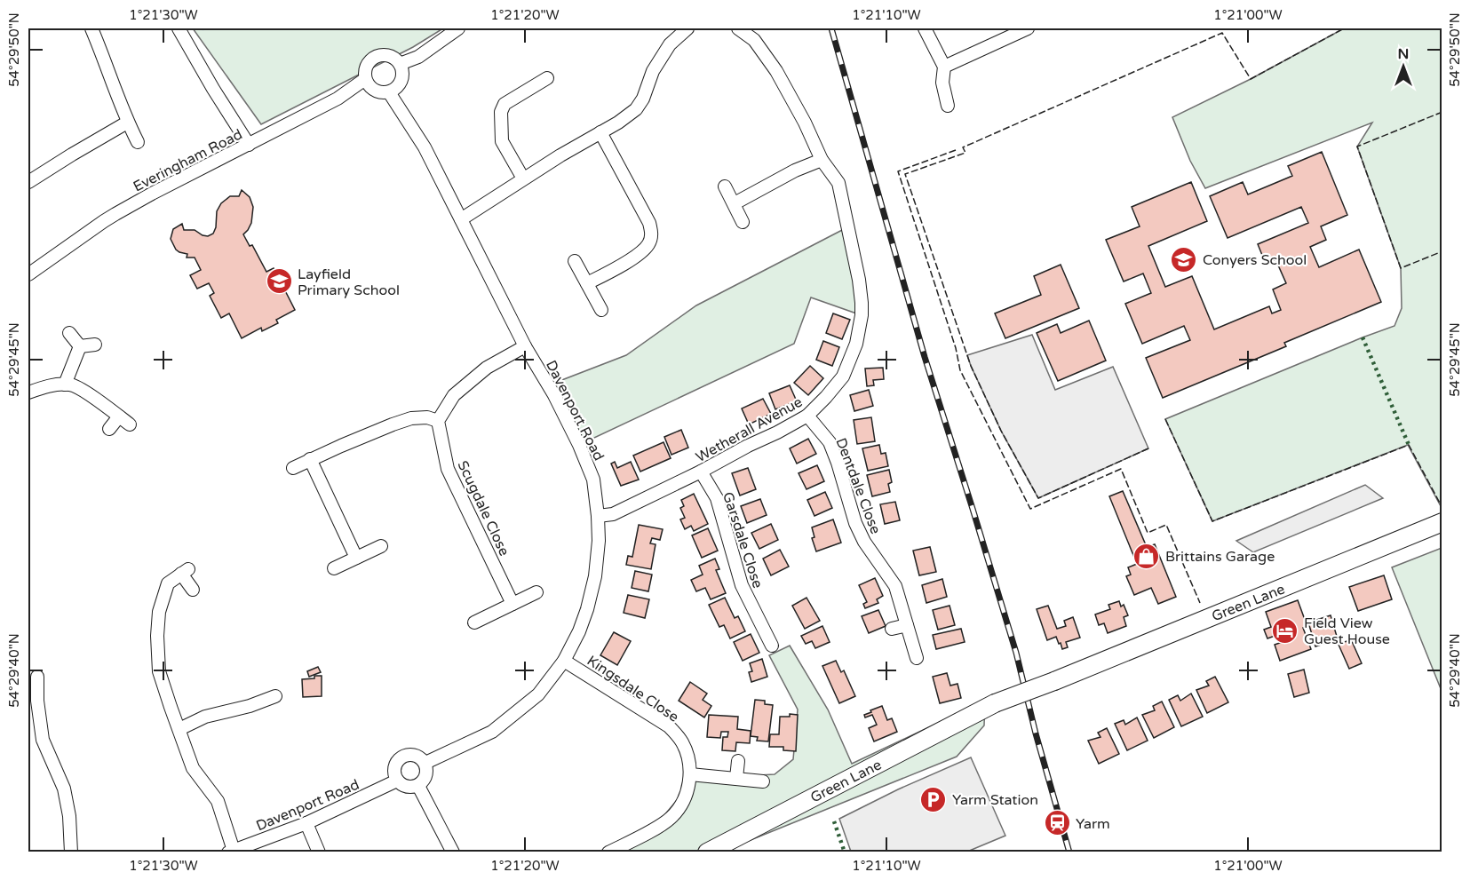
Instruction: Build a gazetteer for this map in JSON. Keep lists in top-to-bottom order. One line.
{"streets":{"main road":["Green Lane"],"street":["Everingham Road","Davenport Road","Wetherall Avenue","Dentdale Close","Scugdale Close","Garsdale Close","Kingsdale Close"]},"crossings":[["Everingham Road","Davenport Road"],["Davenport Road","Wetherall Avenue"],["Davenport Road","Kingsdale Close"],["Wetherall Avenue","Dentdale Close"],["Wetherall Avenue","Garsdale Close"]],"places":{"school or university":["Conyers School","Layfield Primary School"],"shop":["Brittains Garage"],"hotel":["Field View Guest House"],"parking":["Yarm Station"],"station":["Yarm"]},"north":"top","coordinates":["1°21'30\"W","1°21'20\"W","1°21'10\"W","1°21'00\"W","54°29'50\"N","54°29'45\"N","54°29'40\"N"]}
